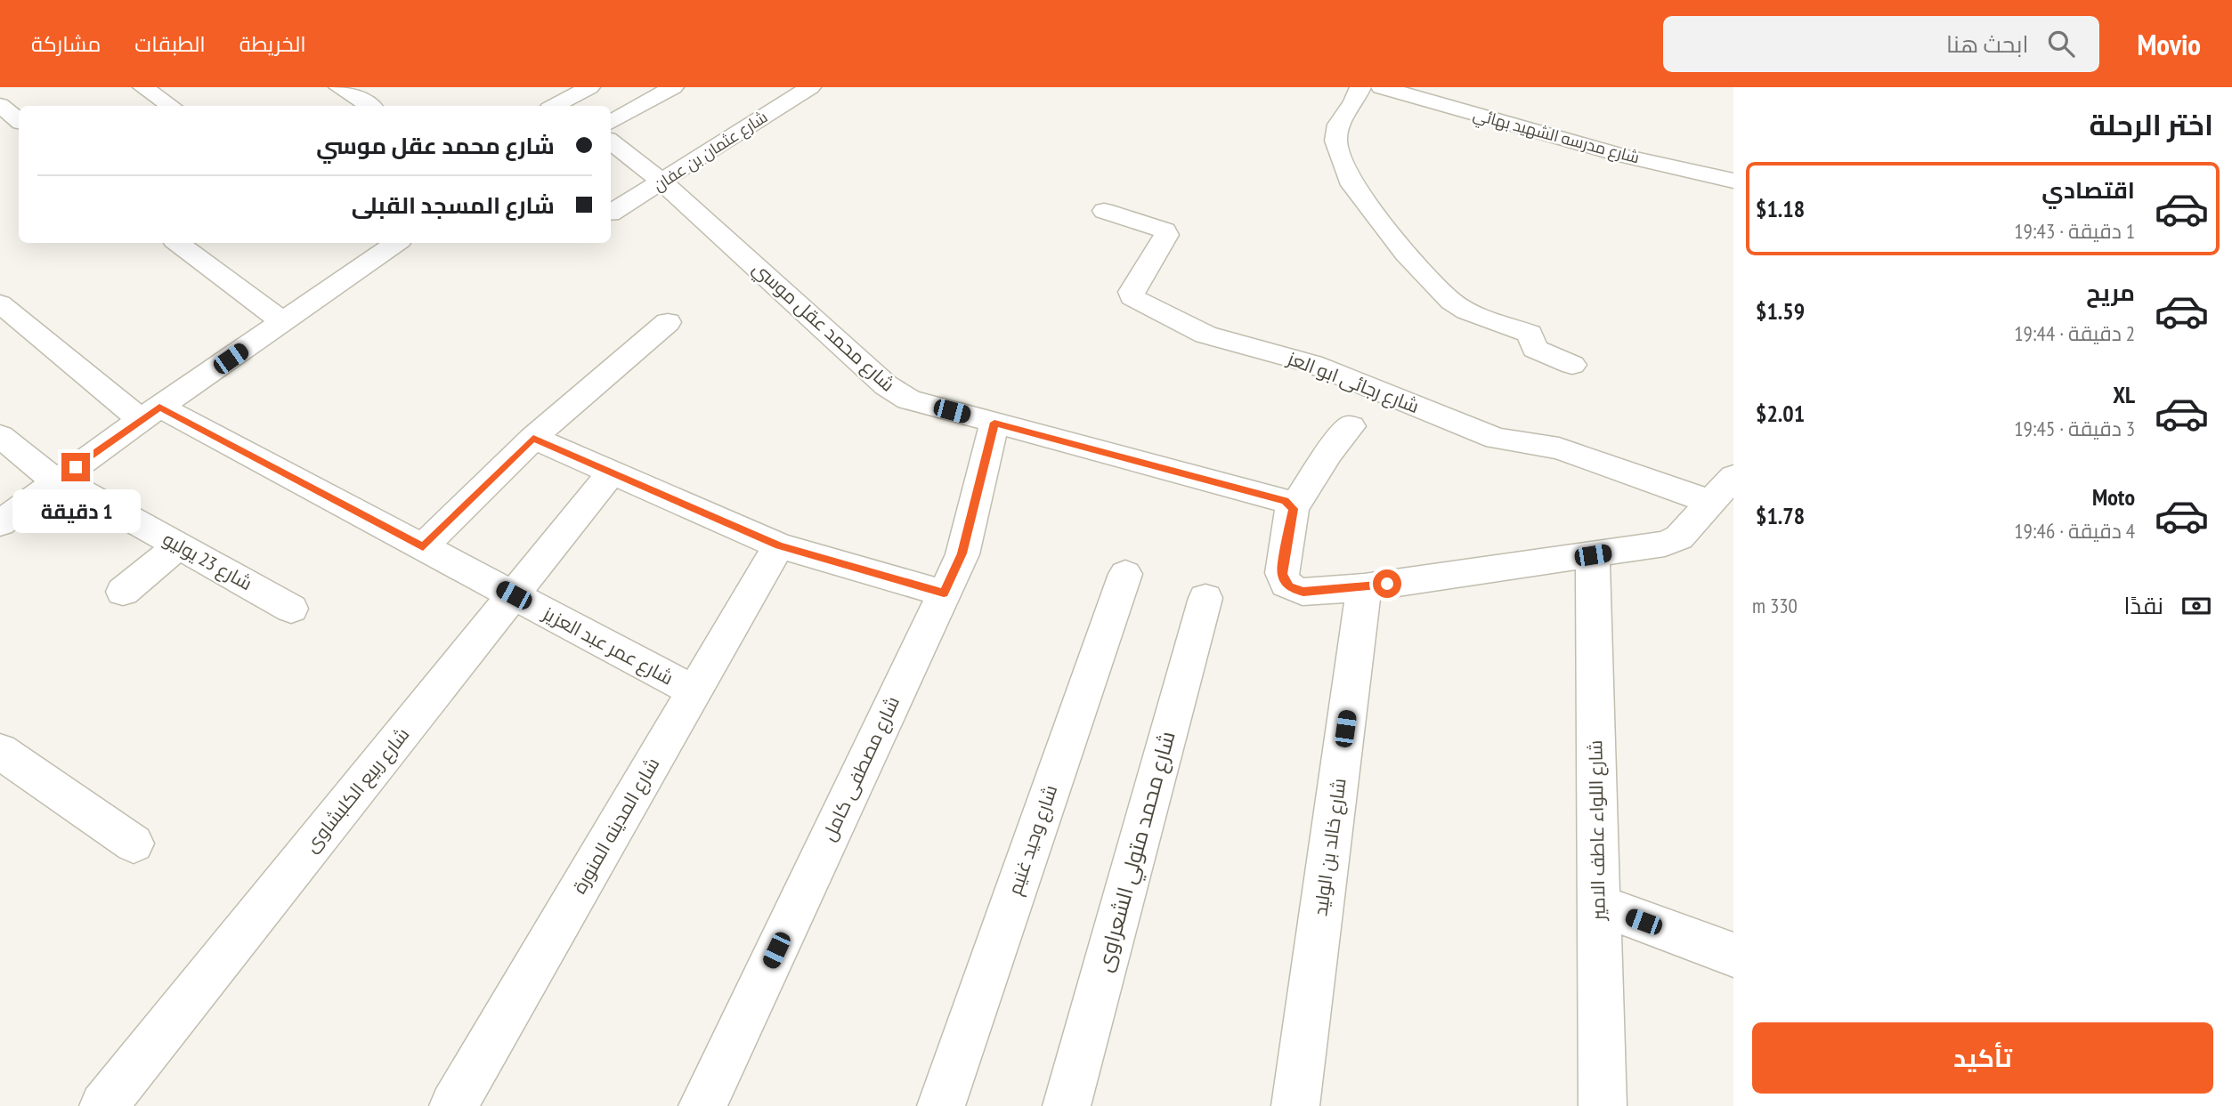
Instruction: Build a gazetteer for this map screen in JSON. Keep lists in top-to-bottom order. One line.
{"streets":{"street":["شارع مدرسه الشهيد بهائي","شارع عثمان بن عفان","شارع محمد عقل موسي","شارع رجائى ابو العز","شارع 23 يوليو","شارع عمر عبد العزيز","شارع مصطفى كامل","شارع ربيع الكلبشاوى","شارع المدينه المنورة","شارع اللواء عاطف الامير","شارع وحيد غنيم","شارع خالد بن الوليد","شارع محمد متولي الشعراوى"]},"crossings":[["شارع عثمان بن عفان","شارع محمد عقل موسي"],["شارع محمد عقل موسي","شارع مصطفى كامل"],["شارع عمر عبد العزيز","شارع ربيع الكلبشاوى"],["شارع عمر عبد العزيز","شارع المدينه المنورة"]],"page":{"header":"Movio","search":"ابحث هنا","nav":["الخريطة","الطبقات","مشاركة"],"heading":"اختر الرحلة","banner":["شارع محمد عقل موسي","شارع المسجد القبلى"],"list":[{"name":"اقتصادي","note":"1 دقيقة · 19:43","value":"$1.18"},{"name":"مريح","note":"2 دقيقة · 19:44","value":"$1.59"},{"name":"XL","note":"3 دقيقة · 19:45","value":"$2.01"},{"name":"Moto","note":"4 دقيقة · 19:46","value":"$1.78"}],"bubble":"1 دقيقة","pay":["نقدًا","330 m"],"buttons":"تأكيد"}}
